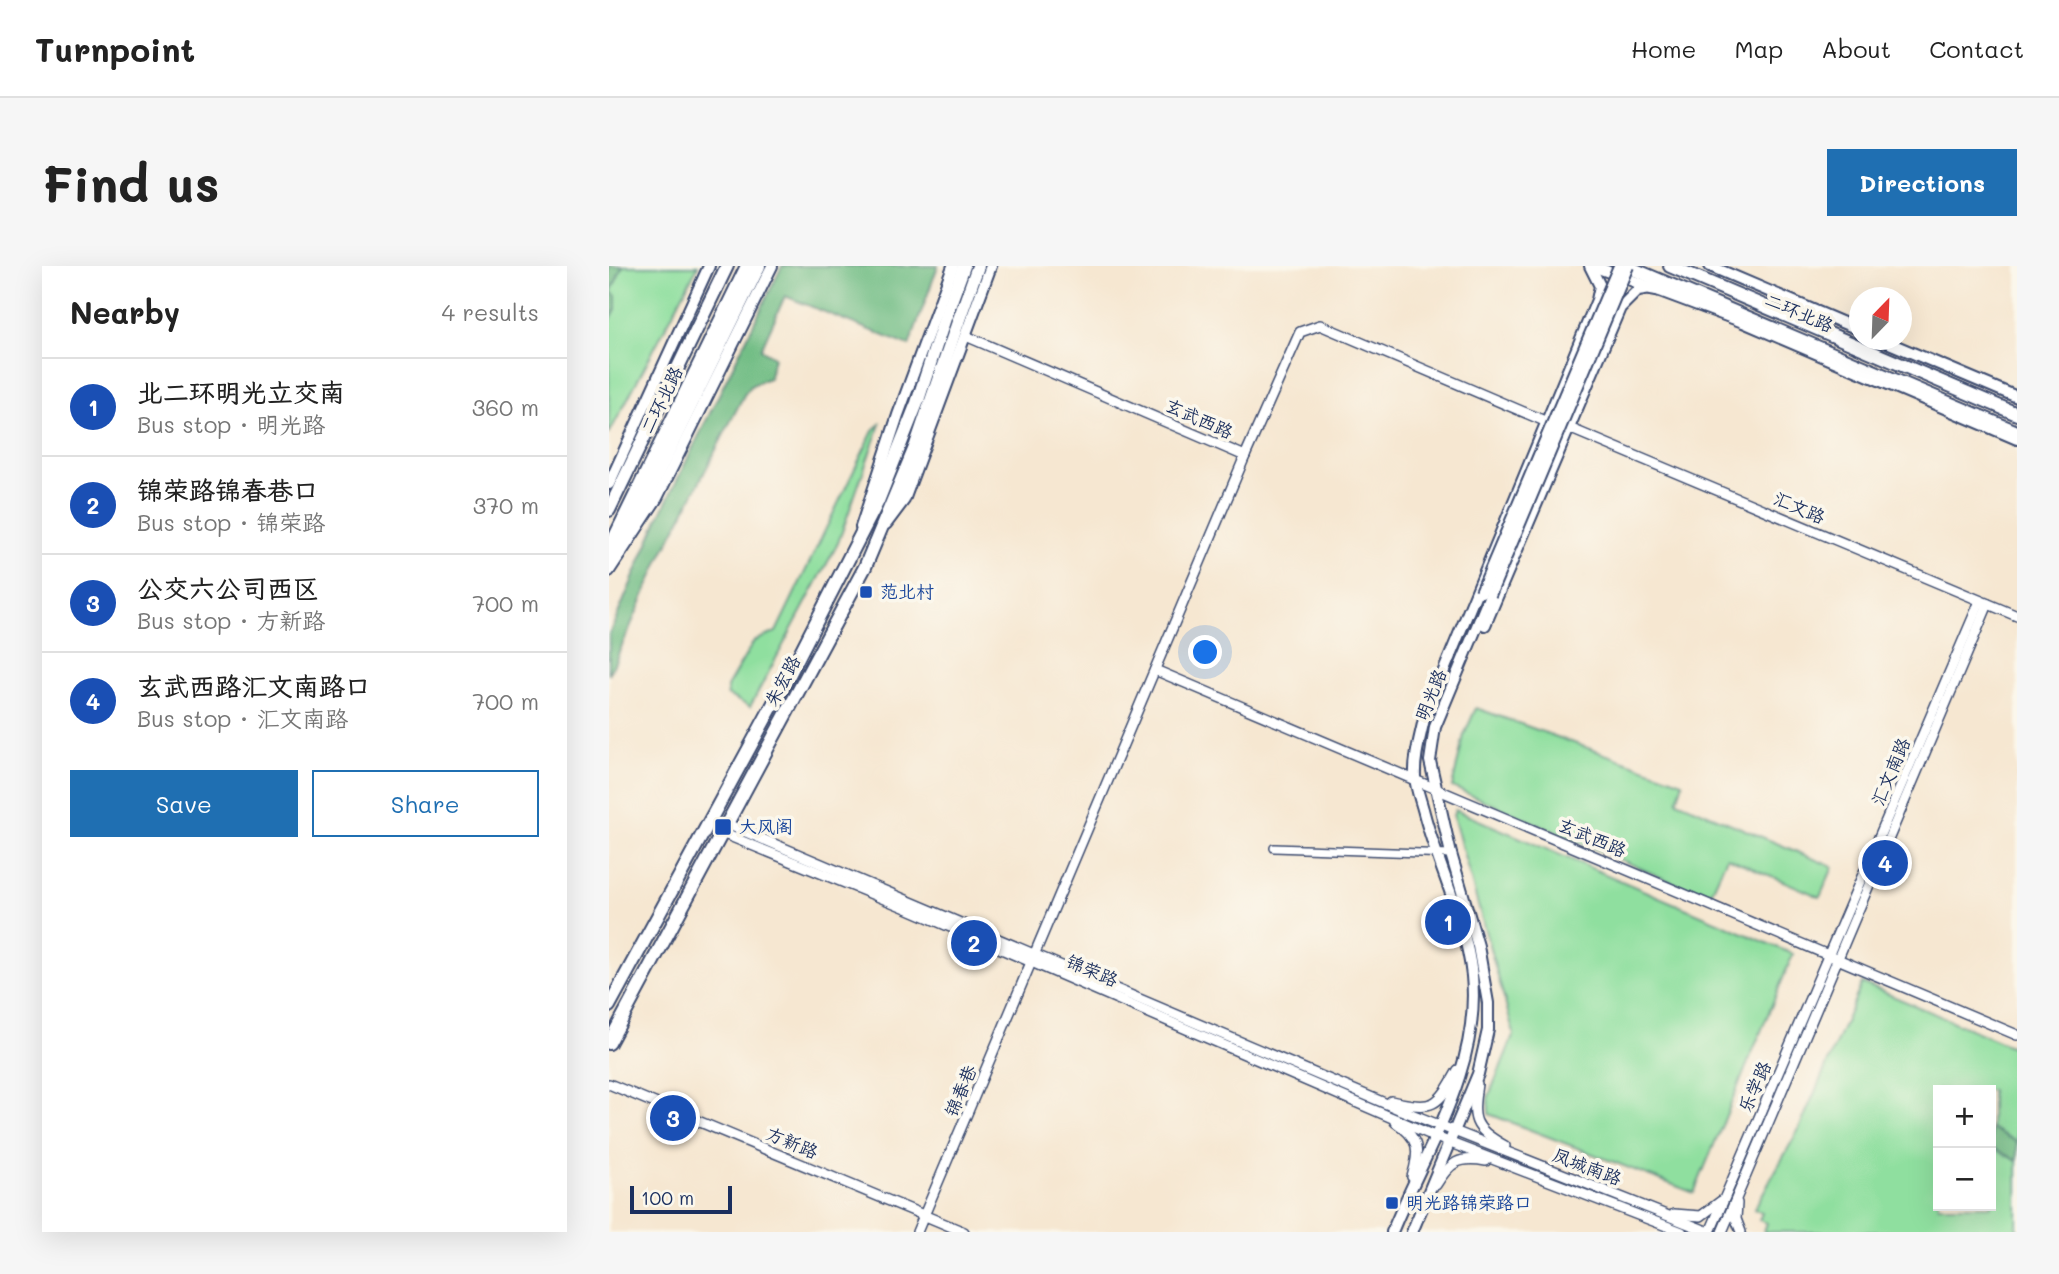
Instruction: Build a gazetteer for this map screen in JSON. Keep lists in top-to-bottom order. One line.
{"streets":{"main road":["二环北路","朱宏路","明光路"],"street":["玄武西路","汇文路","汇文南路","锦荣路","乐学路","锦春巷","方新路","凤城南路"]},"crossings":[["玄武西路","明光路"],["玄武西路","汇文南路"],["玄武西路","锦荣路"],["玄武西路","乐学路"],["玄武西路","锦春巷"],["汇文路","汇文南路"],["朱宏路","锦荣路"],["明光路","锦荣路"],["明光路","凤城南路"],["汇文南路","乐学路"],["锦荣路","锦春巷"],["锦荣路","凤城南路"],["乐学路","凤城南路"],["锦春巷","方新路"]],"places":{"transit":["范北村","大风阁","明光路锦荣路口"]},"scale_bar":"100 m","north":"top right","page":{"header":"Turnpoint","nav":["Home","Map","About","Contact"],"buttons":["Directions",["Save","Share"]],"title":"Find us","heading":["Nearby","4 results"],"list":[{"mark":"1","name":"北二环明光立交南","note":"Bus stop · 明光路","value":"360 m"},{"mark":"2","name":"锦荣路锦春巷口","note":"Bus stop · 锦荣路","value":"370 m"},{"mark":"3","name":"公交六公司西区","note":"Bus stop · 方新路","value":"700 m"},{"mark":"4","name":"玄武西路汇文南路口","note":"Bus stop · 汇文南路","value":"700 m"}],"pins":["4","1","2","3"],"map_buttons":["+","−"],"scale":"100 m"}}
